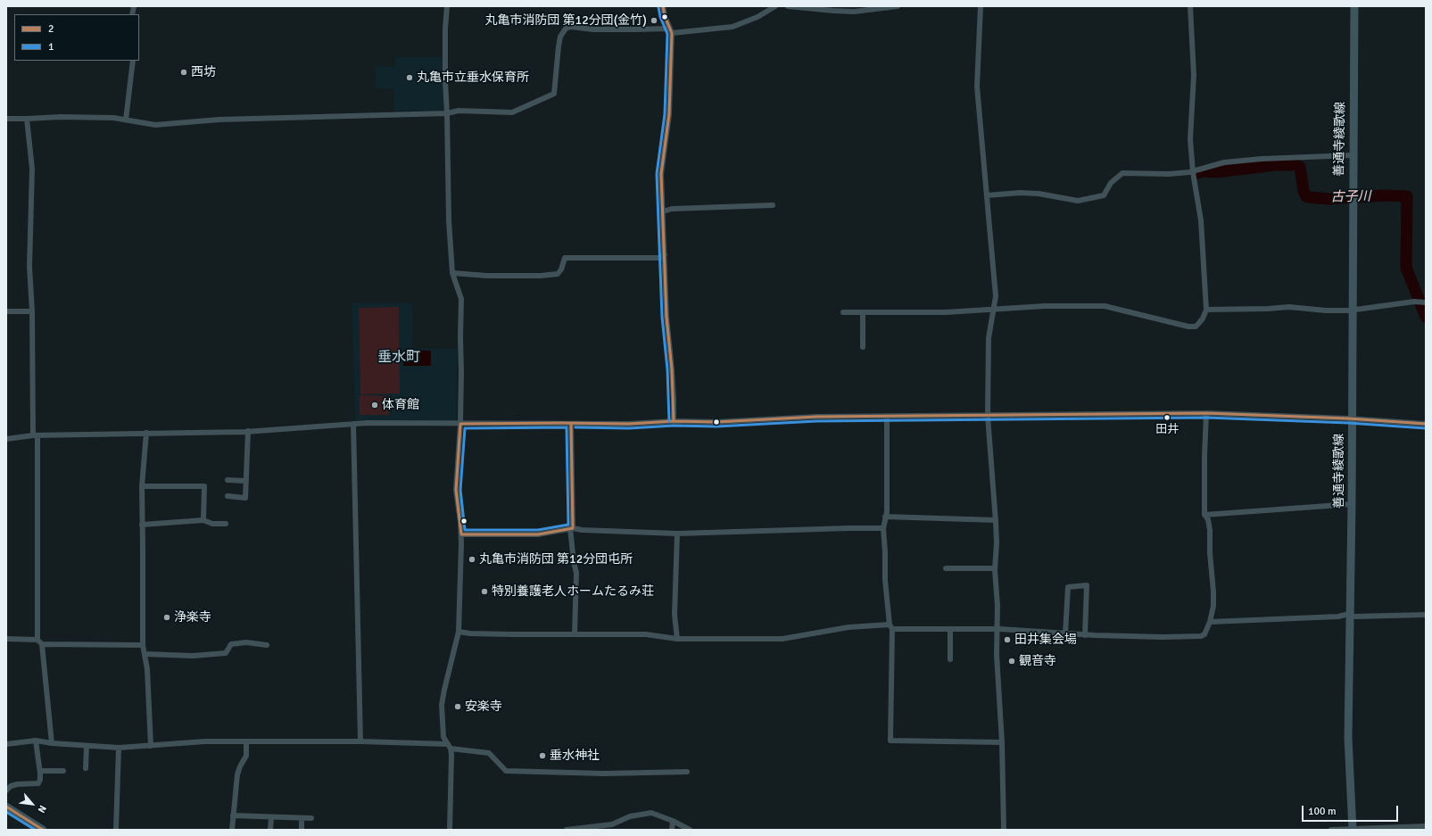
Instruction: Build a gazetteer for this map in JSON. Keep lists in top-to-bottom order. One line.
{"streets":{"main road":["善通寺綾歌線"]},"districts":["垂水町"],"water":["古子川"],"places":["丸亀市消防団 第12分団(金竹)","西坊","丸亀市立垂水保育所","体育館","田井","丸亀市消防団 第12分団屯所","特別養護老人ホームたるみ荘","浄楽寺","田井集会場","観音寺","安楽寺","垂水神社"],"lines":["transit line 2","transit line 1"],"legend":["2","1"],"scale_bar":"100 m","north":"bottom right"}
